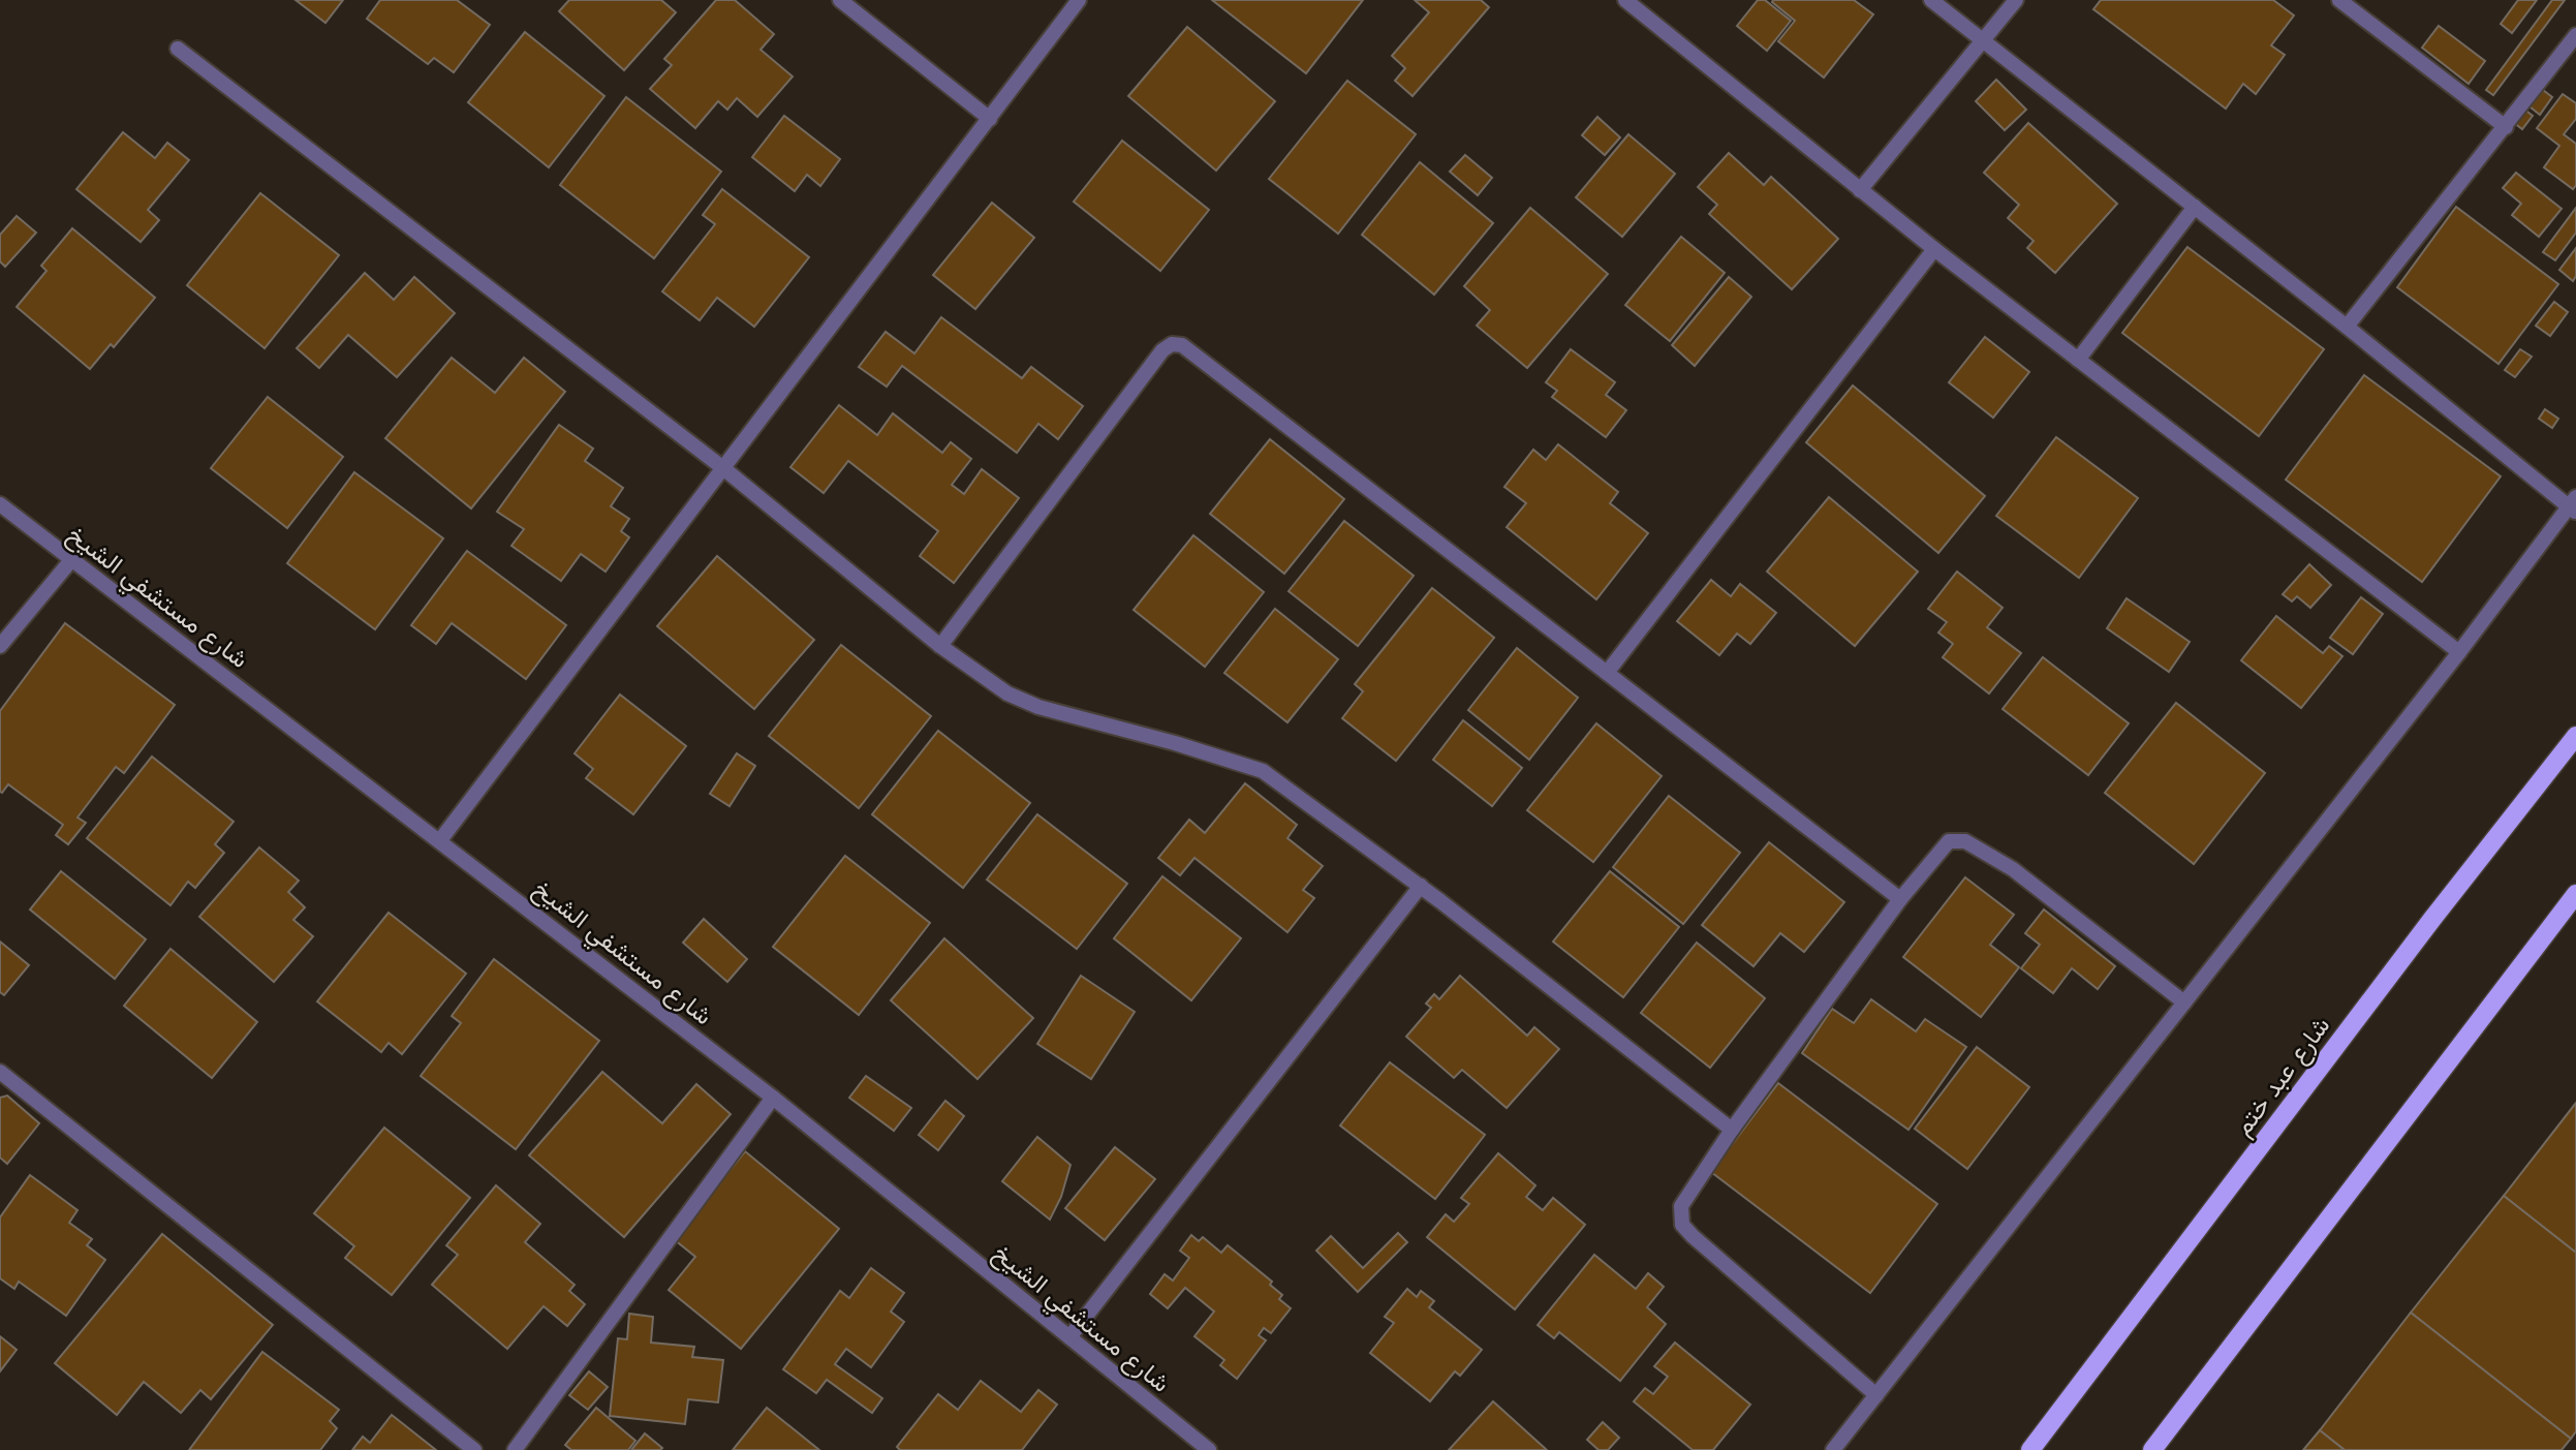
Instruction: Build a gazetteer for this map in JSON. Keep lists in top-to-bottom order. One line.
{"streets":{"main road":["شارع عبد ختم"],"street":["شارع مستشفي الشيخ"]}}
